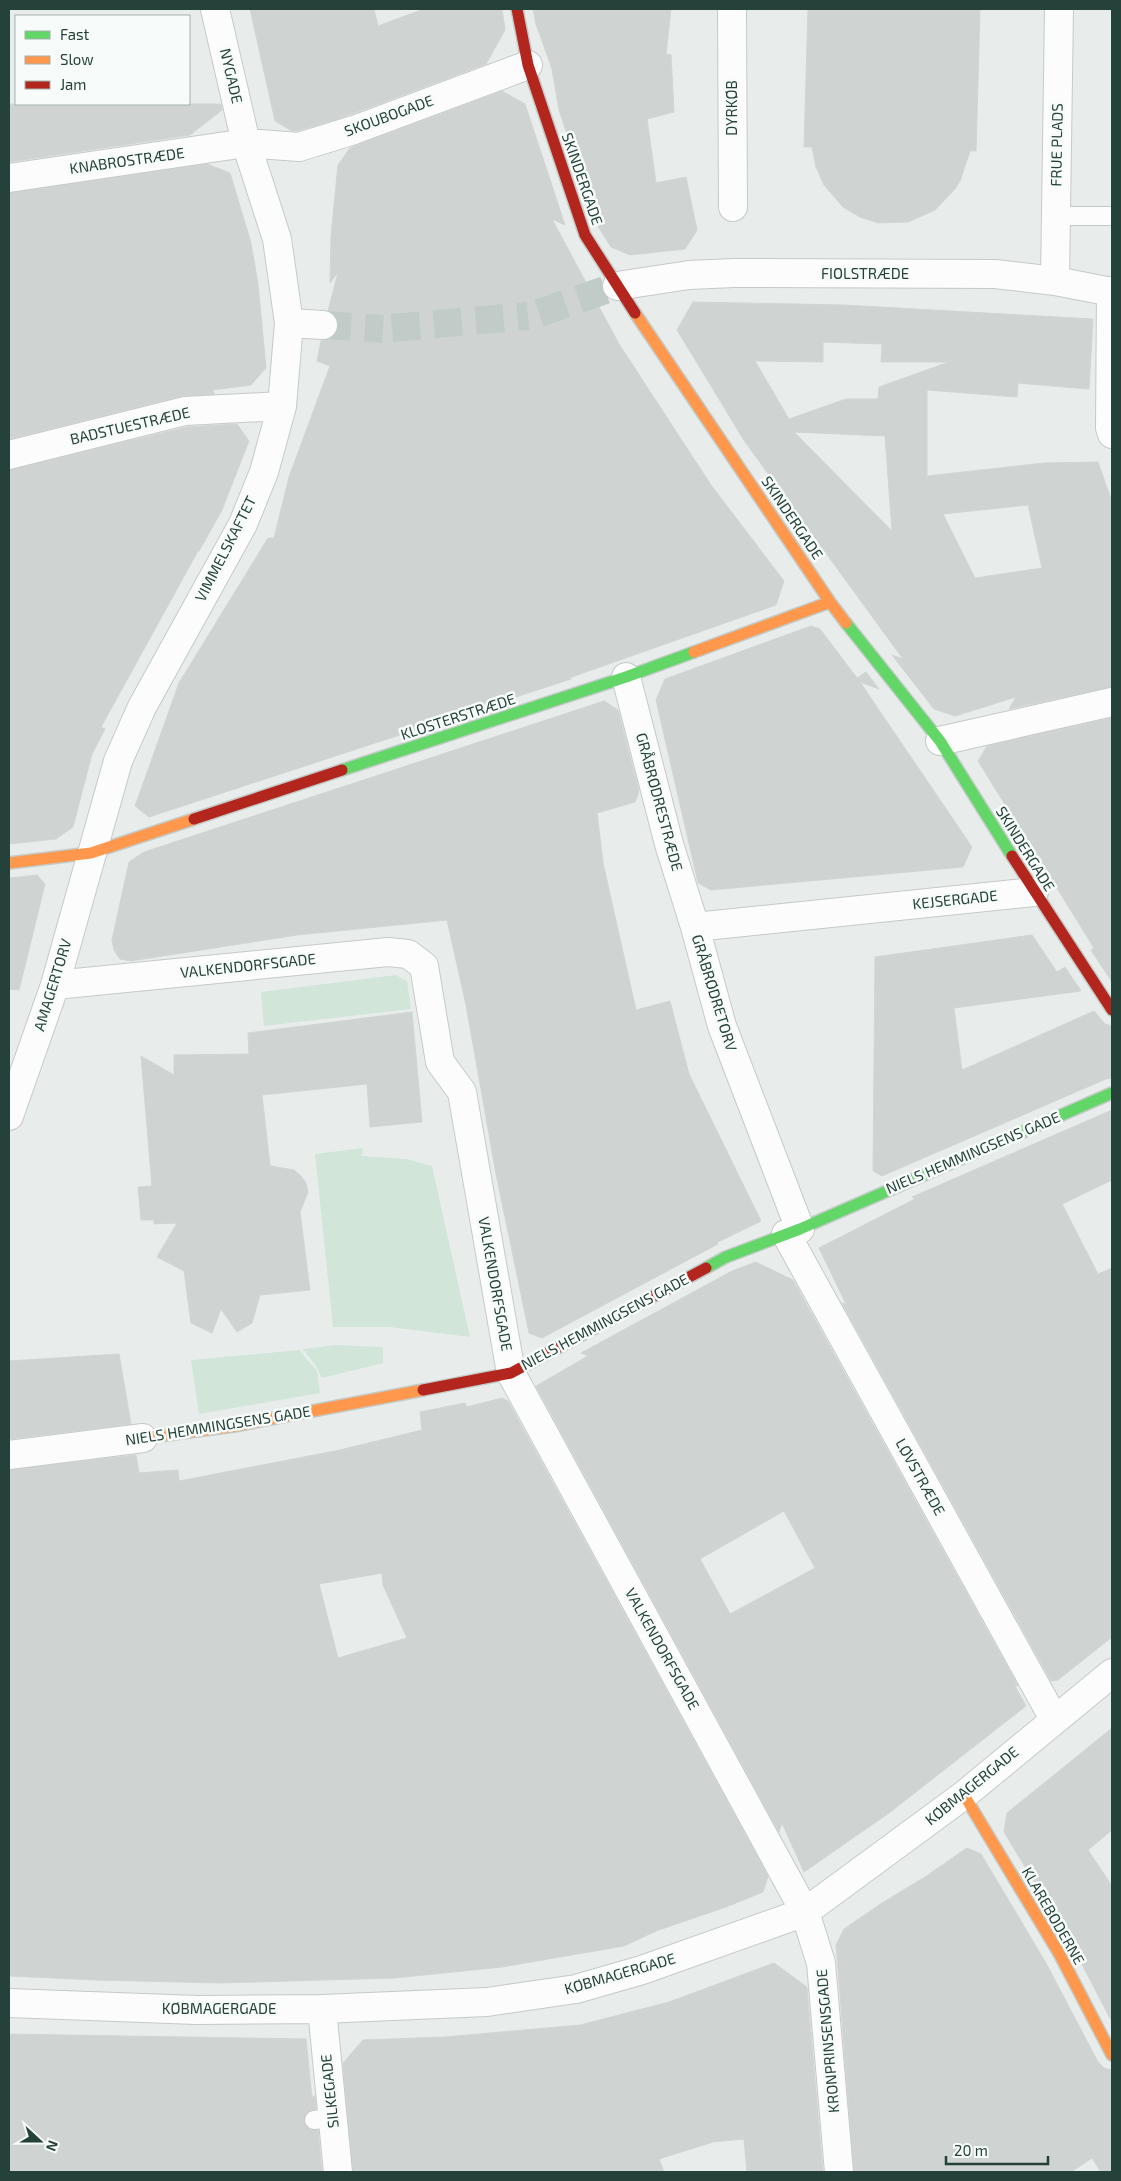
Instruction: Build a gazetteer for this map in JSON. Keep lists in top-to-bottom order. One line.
{"streets":{"street":["NYGADE","DYRKØB","SKOUBOGADE","FRUE PLADS","KNABROSTRÆDE","SKINDERGADE","FIOLSTRÆDE","BADSTUESTRÆDE","VIMMELSKAFTET","KLOSTERSTRÆDE","GRÅBRØDRESTRÆDE","KEJSERGADE","VALKENDORFSGADE","AMAGERTORV","GRÅBRØDRETORV","NIELS HEMMINGSENS GADE","LØVSTRÆDE","KØBMAGERGADE","KLAREBODERNE","KRONPRINSENSGADE","SILKEGADE"]},"crossings":[["NYGADE","SKOUBOGADE"],["NYGADE","KNABROSTRÆDE"],["NYGADE","VIMMELSKAFTET"],["SKOUBOGADE","KNABROSTRÆDE"],["SKOUBOGADE","SKINDERGADE"],["SKOUBOGADE","VIMMELSKAFTET"],["FRUE PLADS","FIOLSTRÆDE"],["KNABROSTRÆDE","VIMMELSKAFTET"],["SKINDERGADE","FIOLSTRÆDE"],["SKINDERGADE","KLOSTERSTRÆDE"],["SKINDERGADE","KEJSERGADE"],["BADSTUESTRÆDE","VIMMELSKAFTET"],["VIMMELSKAFTET","KLOSTERSTRÆDE"],["VIMMELSKAFTET","AMAGERTORV"],["KLOSTERSTRÆDE","GRÅBRØDRESTRÆDE"],["KLOSTERSTRÆDE","AMAGERTORV"],["GRÅBRØDRESTRÆDE","GRÅBRØDRETORV"],["KEJSERGADE","GRÅBRØDRETORV"],["VALKENDORFSGADE","AMAGERTORV"],["VALKENDORFSGADE","NIELS HEMMINGSENS GADE"],["VALKENDORFSGADE","KØBMAGERGADE"],["VALKENDORFSGADE","KRONPRINSENSGADE"],["GRÅBRØDRETORV","NIELS HEMMINGSENS GADE"],["GRÅBRØDRETORV","LØVSTRÆDE"],["NIELS HEMMINGSENS GADE","LØVSTRÆDE"],["LØVSTRÆDE","KØBMAGERGADE"],["KØBMAGERGADE","KLAREBODERNE"],["KØBMAGERGADE","KRONPRINSENSGADE"],["KØBMAGERGADE","SILKEGADE"]],"legend":["Fast","Slow","Jam"],"scale_bar":"20 m","north":"right"}
